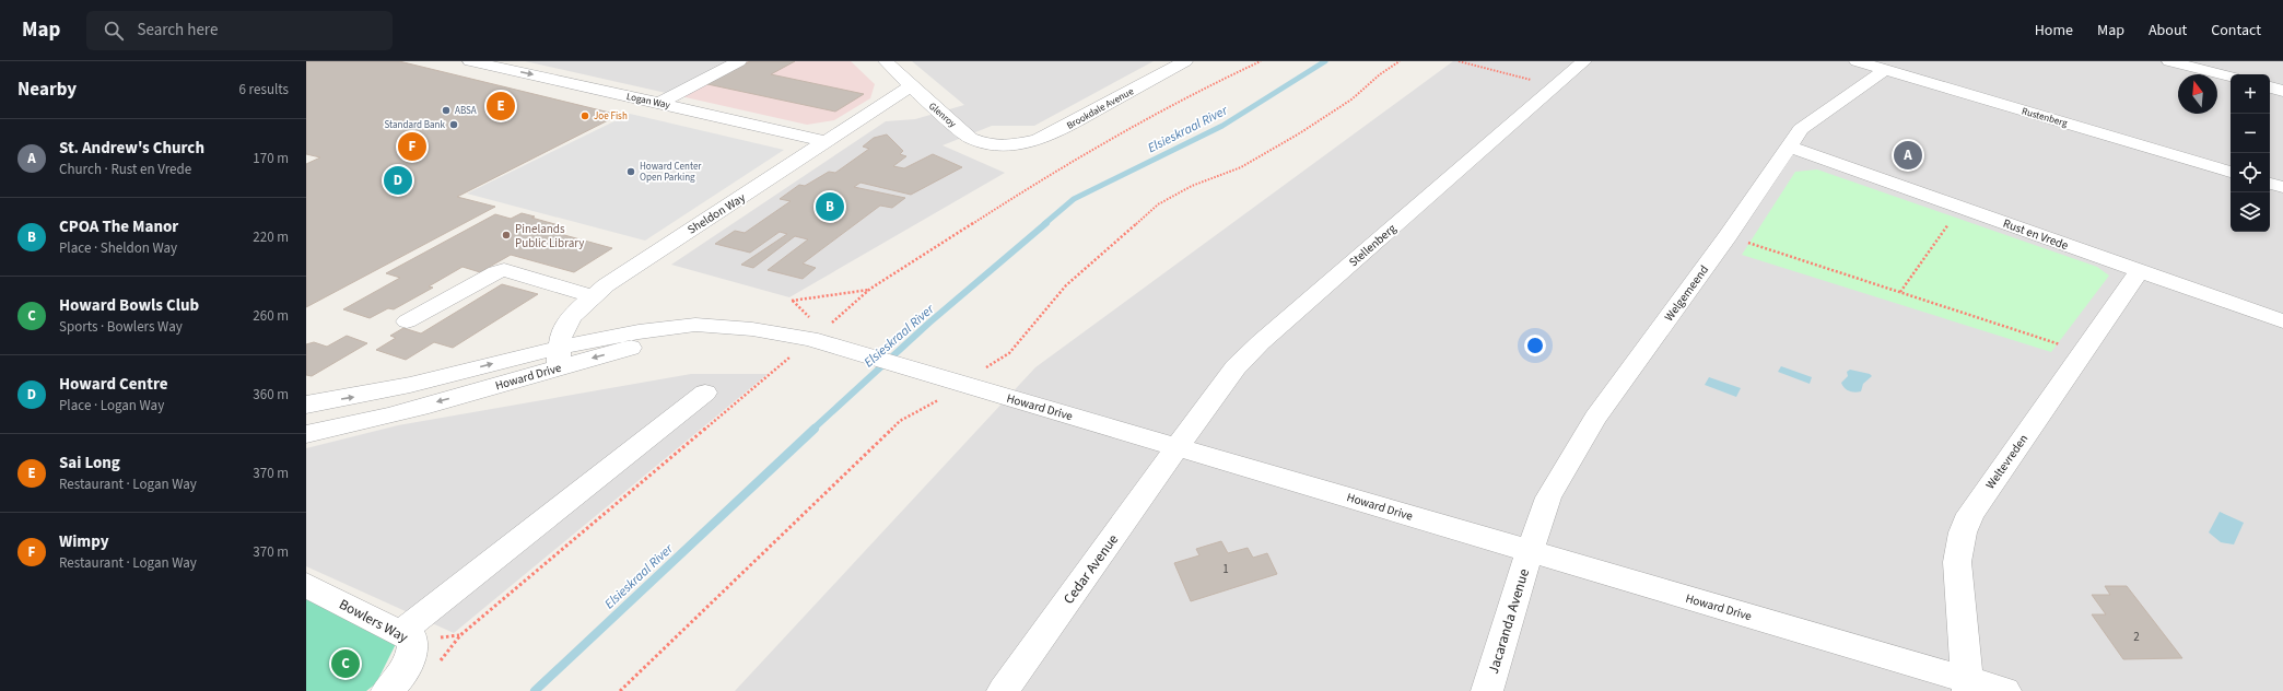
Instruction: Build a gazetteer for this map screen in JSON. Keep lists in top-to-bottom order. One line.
{"streets":{"street":["Logan Way","Brookdale Avenue","Glenroy","Rustenberg","Sheldon Way","Rust en Vrede","Stellenberg","Welgemeend","Howard Drive","Weltevreden","Cedar Avenue","Bowlers Way","Jacaranda Avenue"]},"crossings":[["Logan Way","Sheldon Way"],["Brookdale Avenue","Glenroy"],["Glenroy","Sheldon Way"],["Rustenberg","Welgemeend"],["Sheldon Way","Howard Drive"],["Rust en Vrede","Welgemeend"],["Rust en Vrede","Weltevreden"],["Stellenberg","Howard Drive"],["Stellenberg","Cedar Avenue"],["Welgemeend","Howard Drive"],["Welgemeend","Jacaranda Avenue"],["Howard Drive","Weltevreden"],["Howard Drive","Cedar Avenue"],["Howard Drive","Jacaranda Avenue"]],"one_way":["Logan Way"],"water":["Elsieskraal River"],"places":["ABSA","Joe Fish","Standard Bank","Howard Center Open Parking","Pinelands Public Library"],"house_numbers":["1","2"],"north":"top","page":{"header":"Map","search":"Search here","nav":["Home","Map","About","Contact"],"heading":["Nearby","6 results"],"map_buttons":["+","−"],"pins":["E","F","A","D","B","C"],"list":[{"mark":"A","name":"St. Andrew's Church","note":"Church · Rust en Vrede","value":"170 m"},{"mark":"B","name":"CPOA The Manor","note":"Place · Sheldon Way","value":"220 m"},{"mark":"C","name":"Howard Bowls Club","note":"Sports · Bowlers Way","value":"260 m"},{"mark":"D","name":"Howard Centre","note":"Place · Logan Way","value":"360 m"},{"mark":"E","name":"Sai Long","note":"Restaurant · Logan Way","value":"370 m"},{"mark":"F","name":"Wimpy","note":"Restaurant · Logan Way","value":"370 m"}]}}
